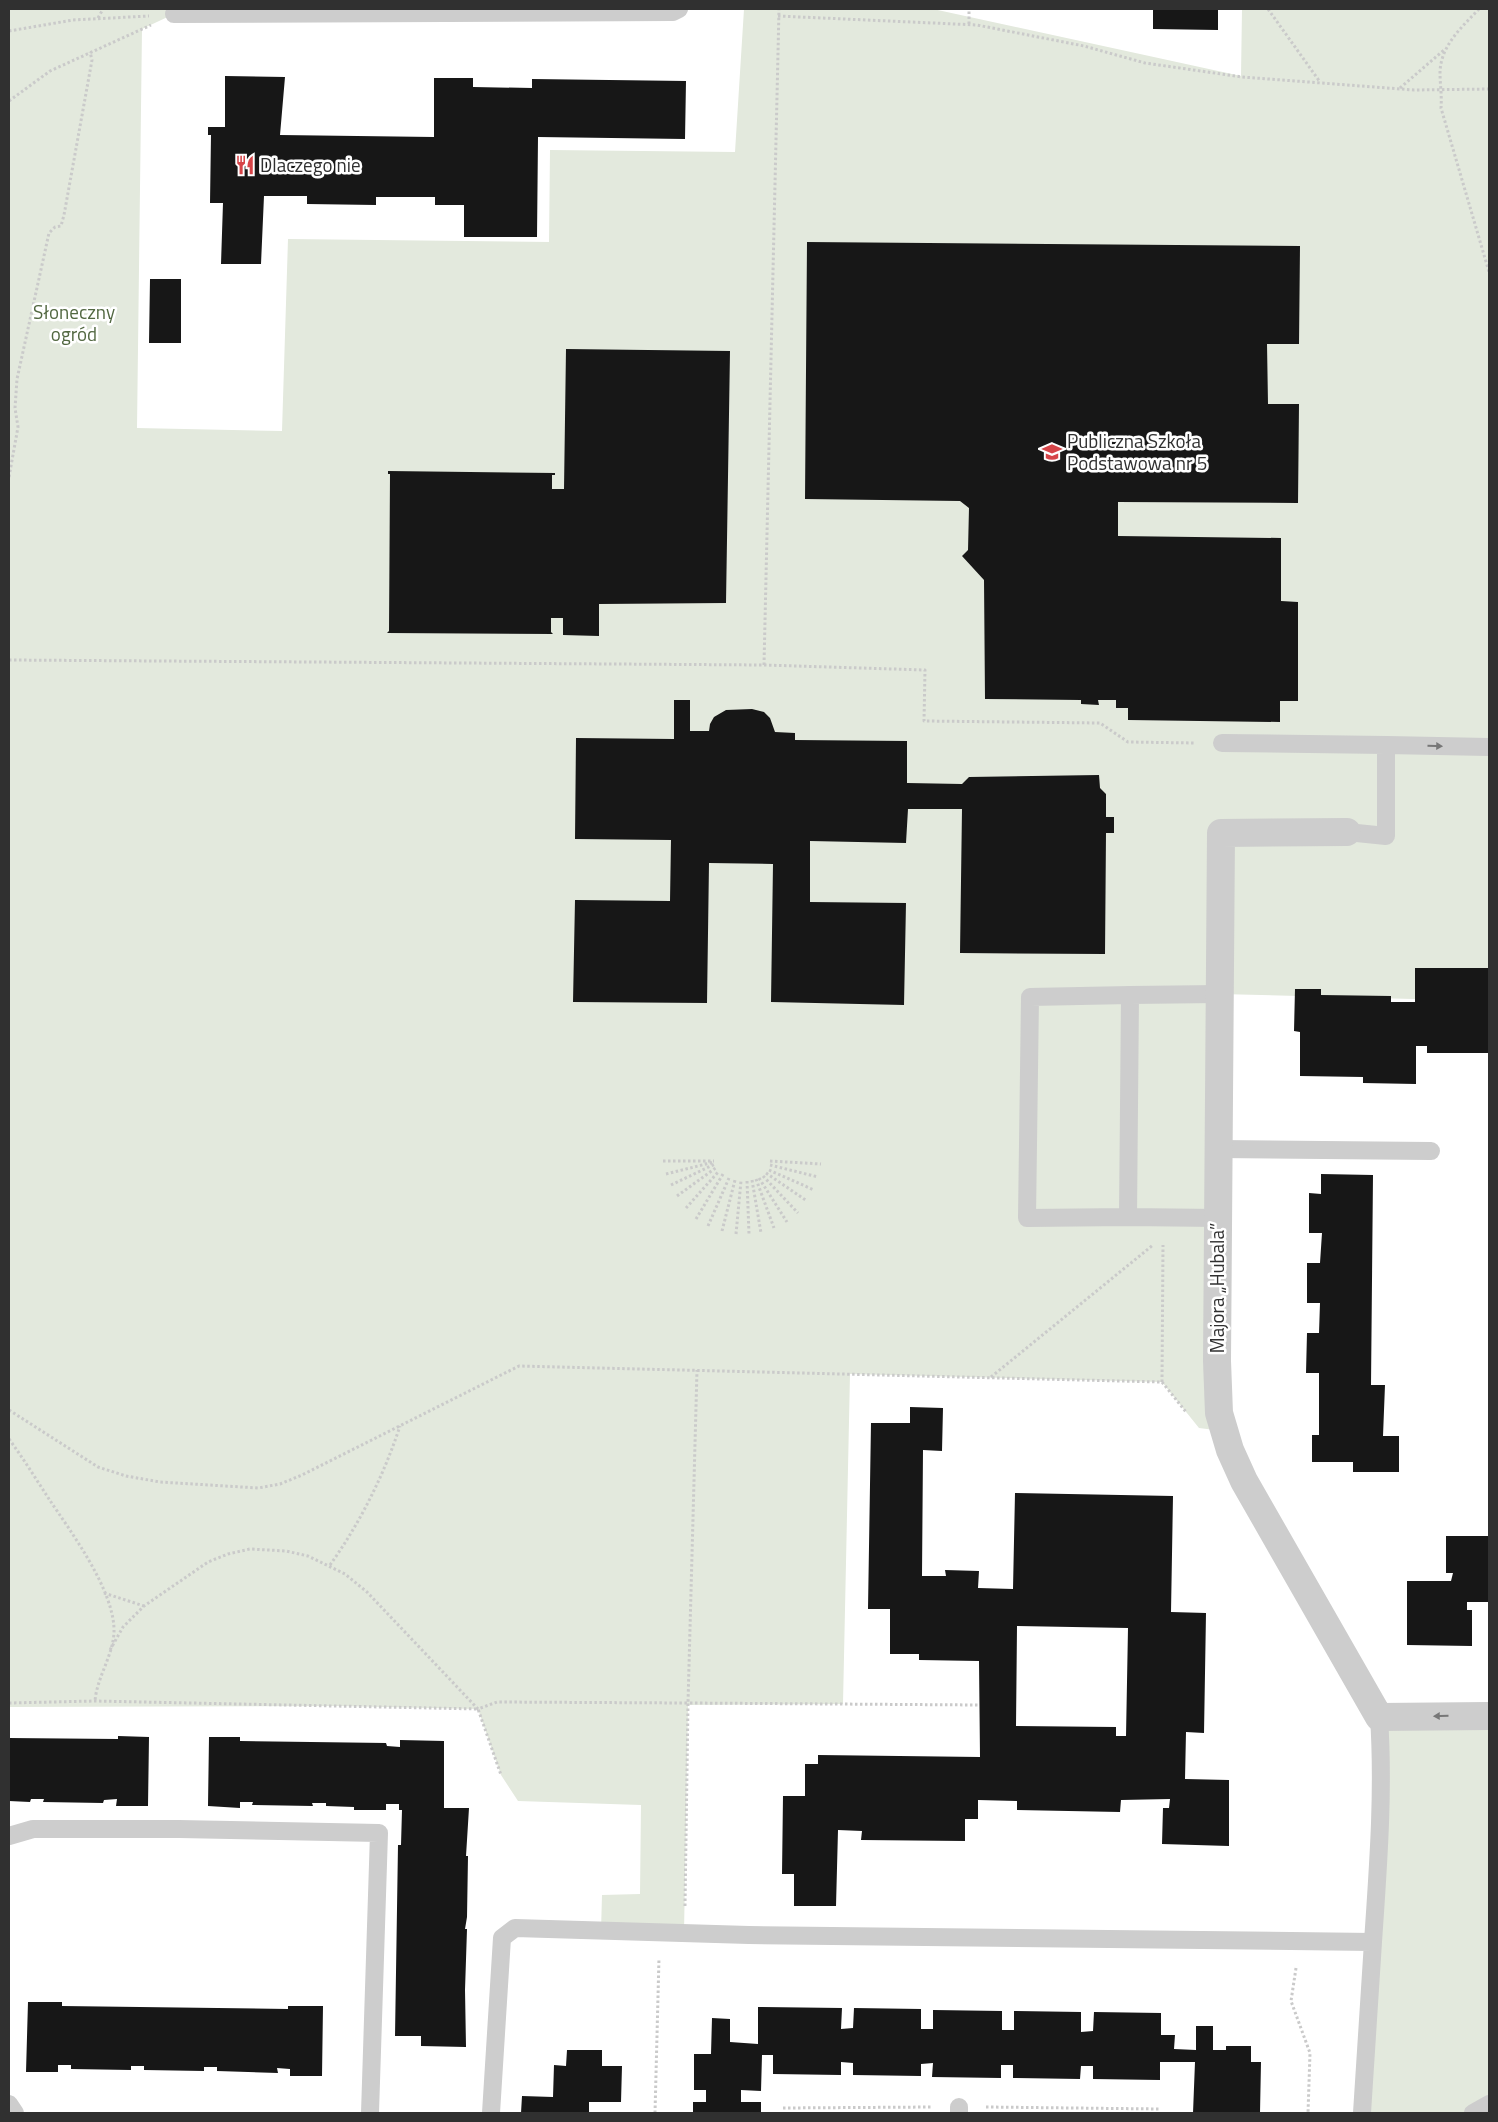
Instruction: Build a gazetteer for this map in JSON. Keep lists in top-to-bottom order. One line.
{"streets":{"street":["Majora „Hubala”"]},"parks":["Słoneczny ogród"],"places":{"restaurant":["Dlaczego nie"],"school or university":["Publiczna Szkoła Podstawowa nr 5"]}}
